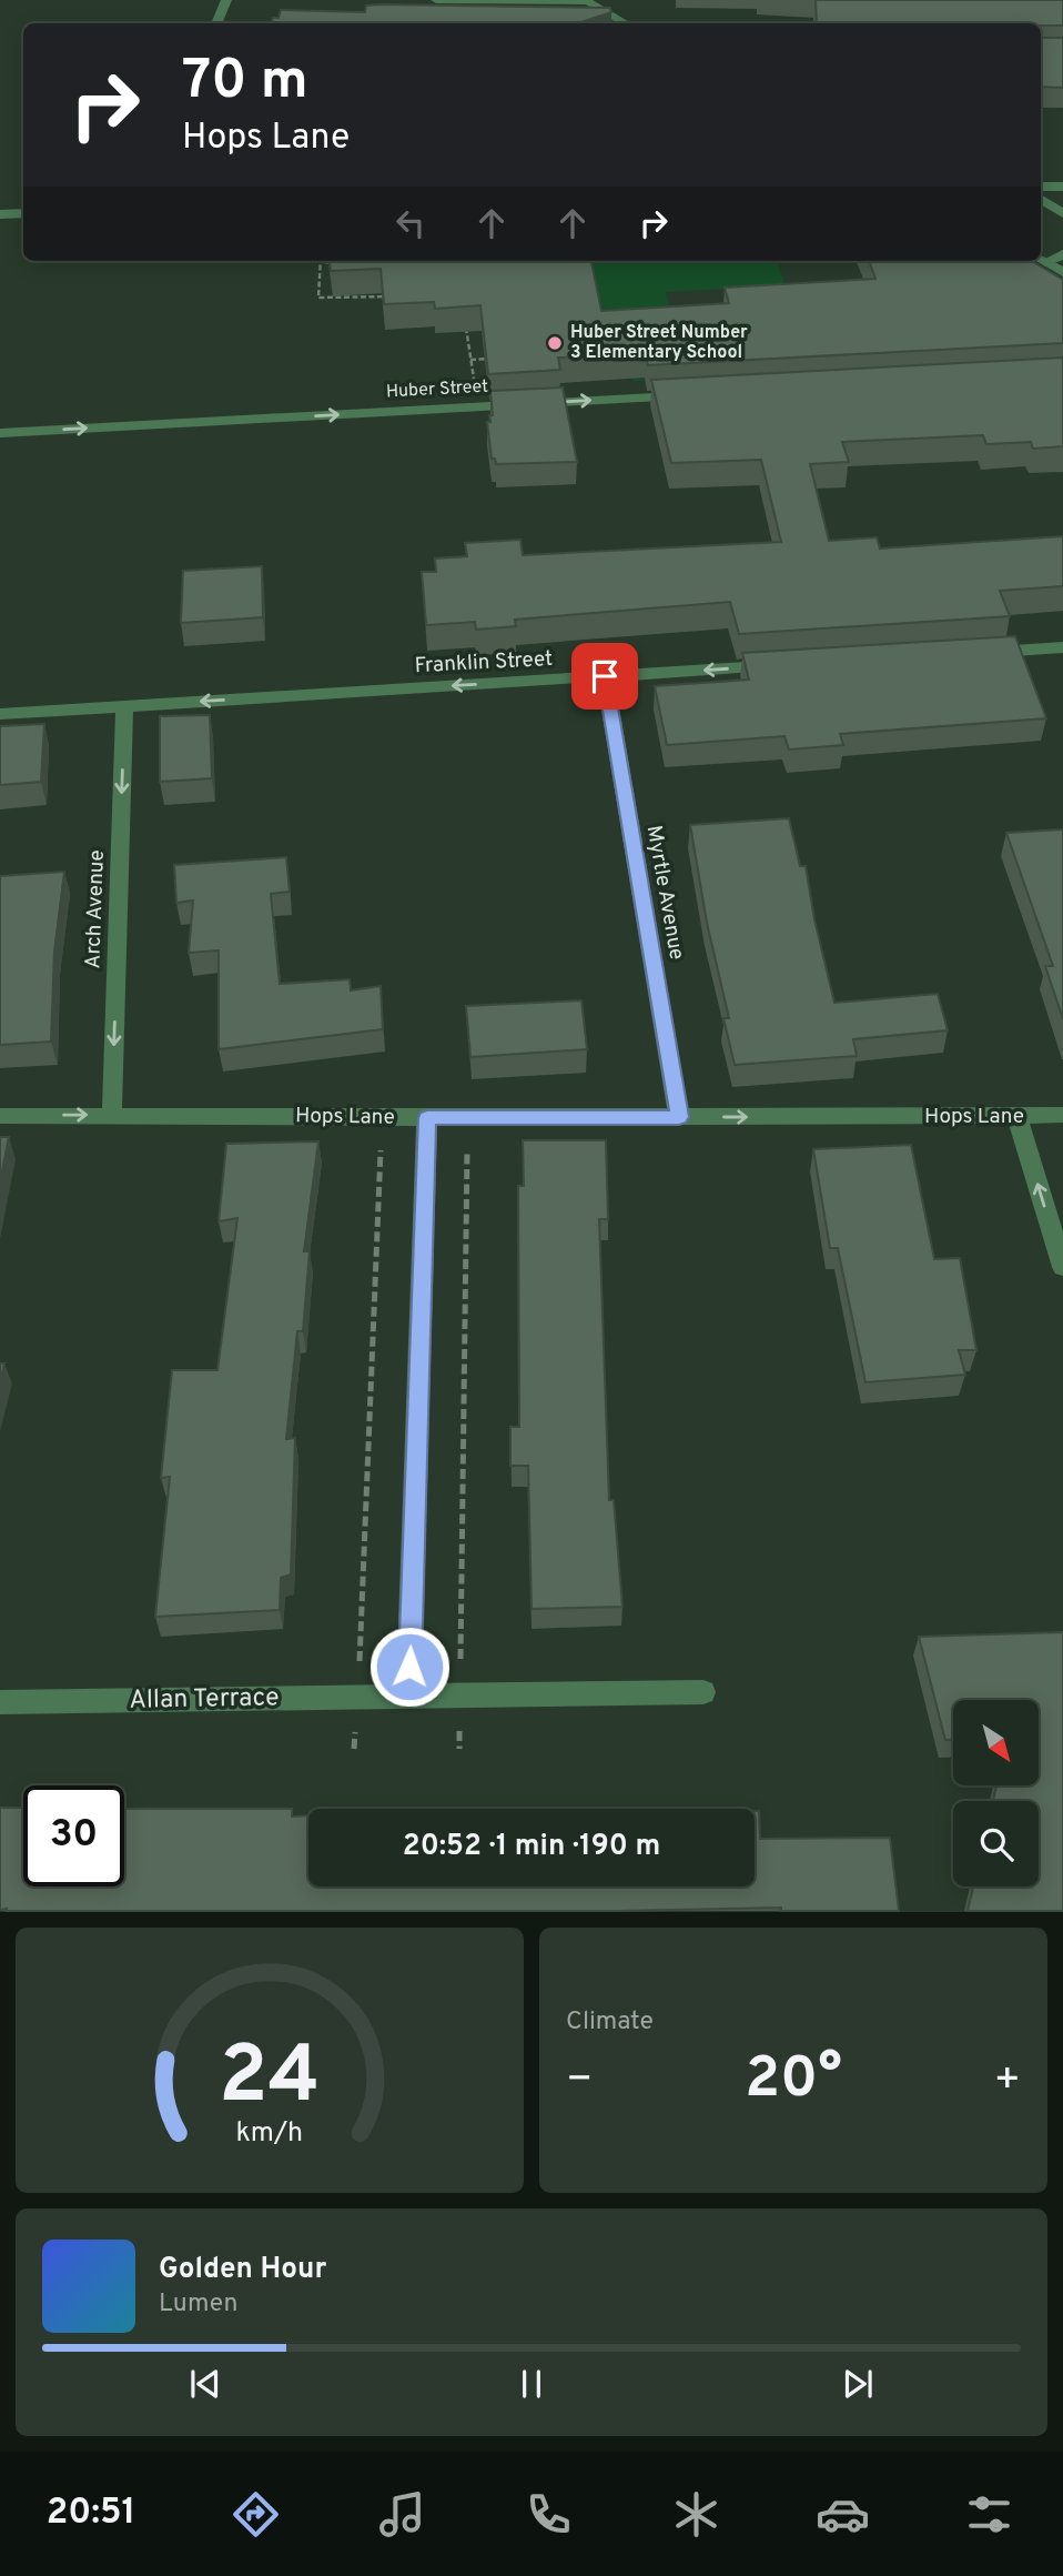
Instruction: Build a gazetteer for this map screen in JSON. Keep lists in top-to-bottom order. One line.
{"streets":{"street":["Huber Street","Franklin Street","Myrtle Avenue","Arch Avenue","Hops Lane","Allan Terrace"]},"crossings":[["Franklin Street","Myrtle Avenue"],["Franklin Street","Arch Avenue"],["Myrtle Avenue","Hops Lane"],["Arch Avenue","Hops Lane"]],"one_way":["Huber Street","Franklin Street","Arch Avenue","Hops Lane"],"places":["Huber Street Number 3 Elementary School"],"north":"bottom right","page":{"turn":["70 m","Hops Lane"],"limit":"30","trip":"20:52 · 1 min · 190 m","tile":"Climate","heat":["−","20°","+"],"song":["Golden Hour","Lumen"],"tabs":"20:51","gauge":["24","km/h"]}}
